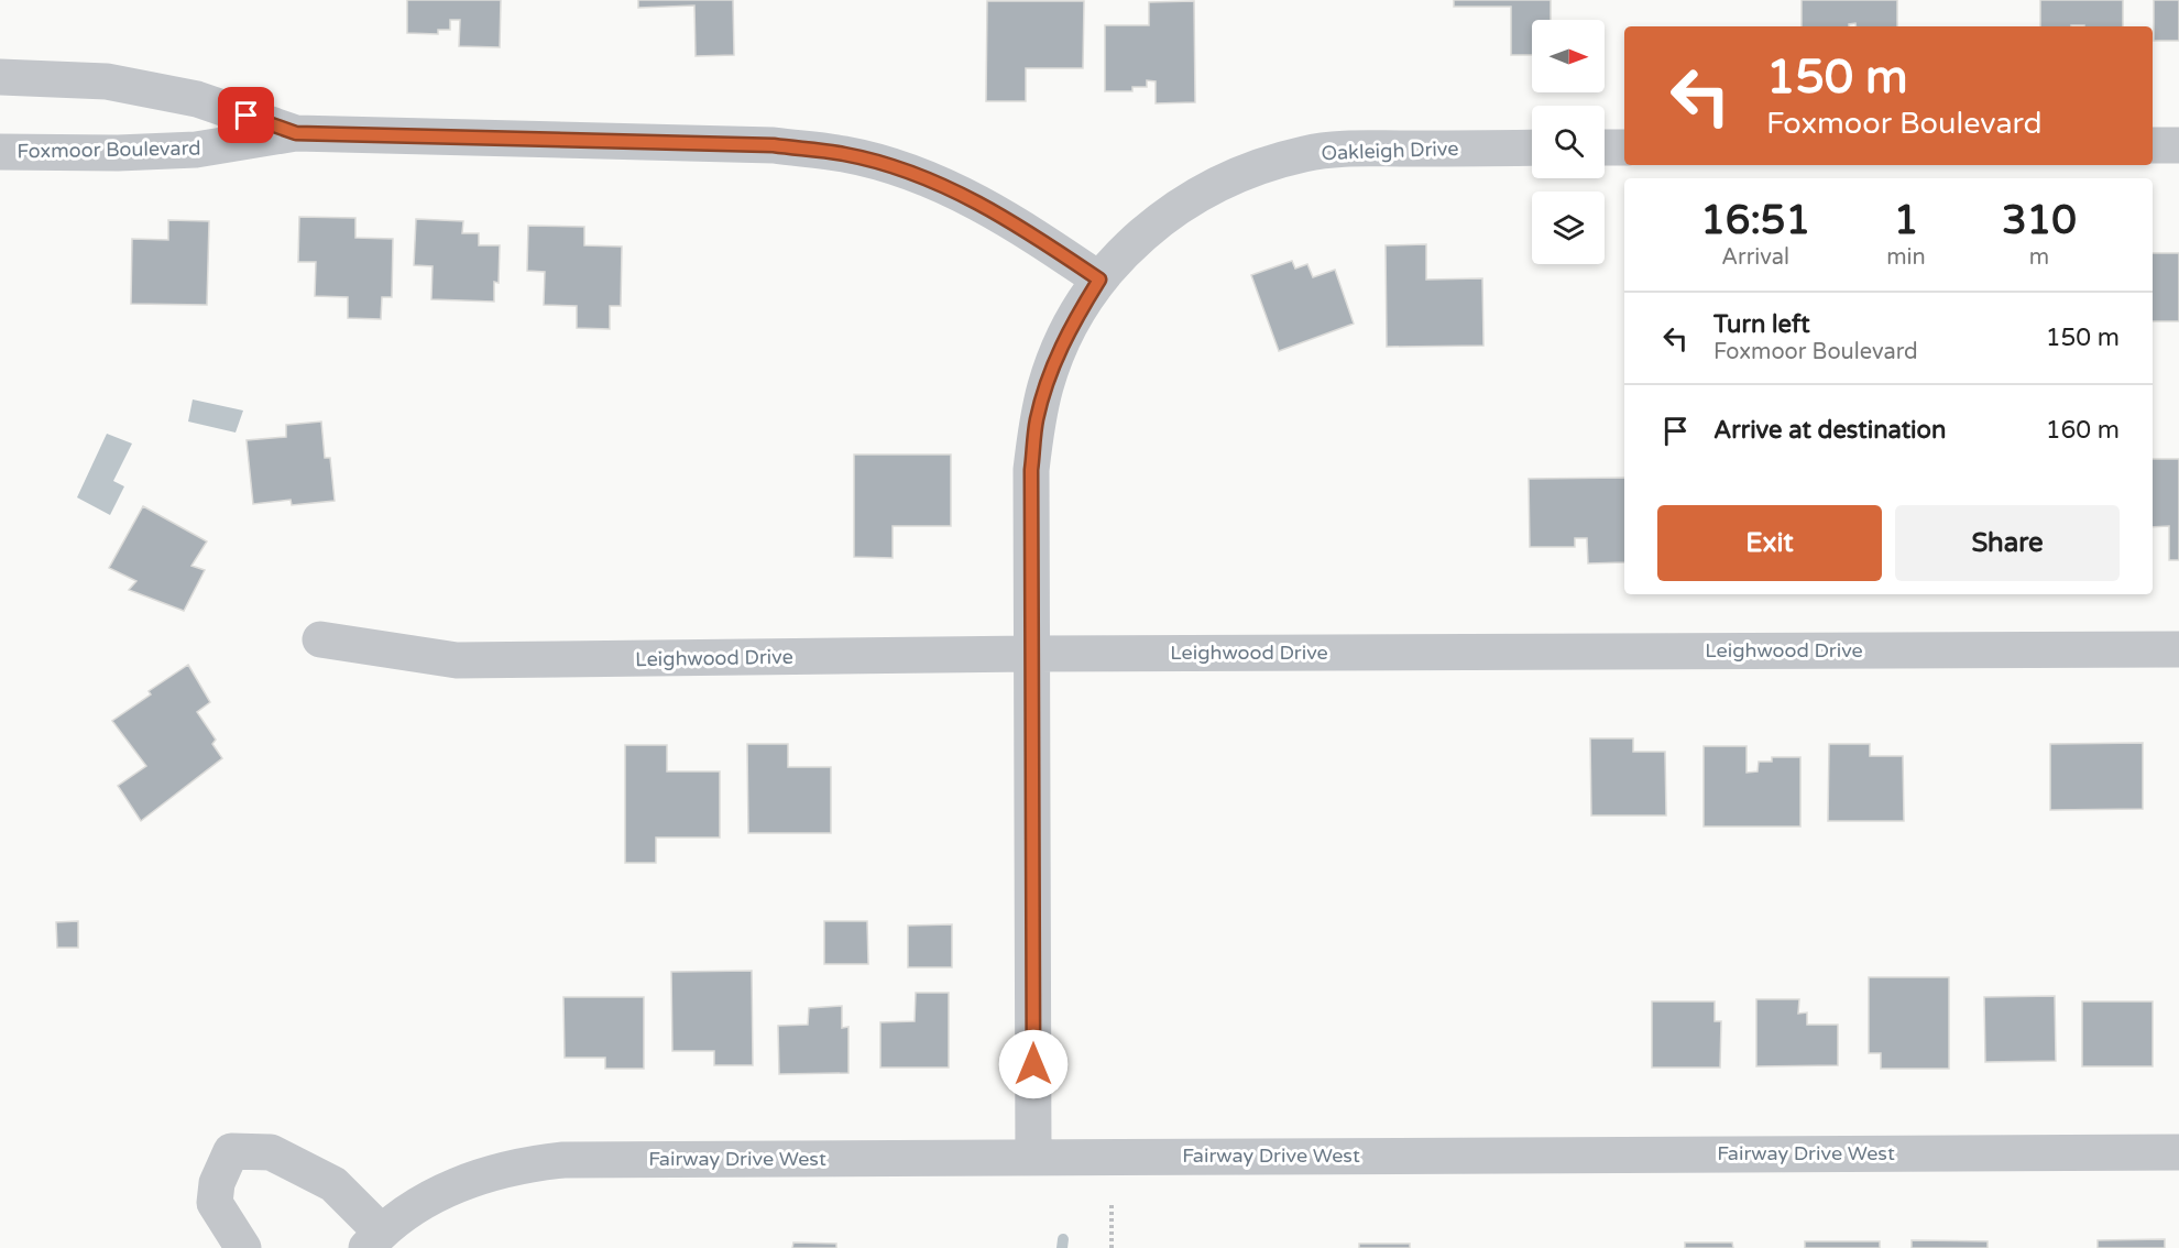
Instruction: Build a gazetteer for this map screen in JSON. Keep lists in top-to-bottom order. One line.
{"streets":{"street":["Foxmoor Boulevard","Oakleigh Drive","Leighwood Drive","Fairway Drive West"]},"crossings":[["Foxmoor Boulevard","Oakleigh Drive"],["Oakleigh Drive","Leighwood Drive"],["Oakleigh Drive","Fairway Drive West"]],"north":"right","page":{"turn":["150 m","Foxmoor Boulevard"],"eta":["16:51","Arrival","1","min","310","m"],"list":[{"name":"Turn left","note":"Foxmoor Boulevard","value":"150 m"},{"name":"Arrive at destination","value":"160 m"}],"buttons":["Exit","Share"]}}
